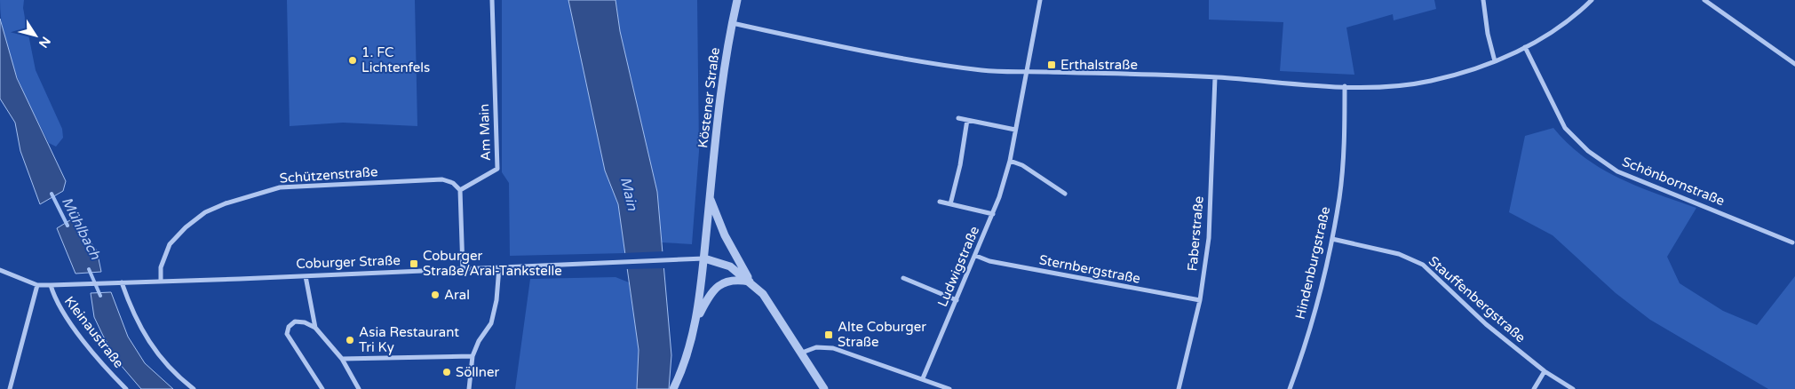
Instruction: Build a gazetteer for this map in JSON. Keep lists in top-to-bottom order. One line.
{"streets":{"street":["Köstener Straße","Am Main","Schützenstraße","Schönbornstraße","Faberstraße","Coburger Straße","Hindenburgstraße","Ludwigstraße","Sternbergstraße","Stauffenbergstraße","Kleinaustraße"]},"crossings":[["Köstener Straße","Coburger Straße"],["Am Main","Schützenstraße"],["Schützenstraße","Coburger Straße"],["Faberstraße","Sternbergstraße"],["Coburger Straße","Kleinaustraße"],["Hindenburgstraße","Stauffenbergstraße"],["Ludwigstraße","Sternbergstraße"]],"water":["Main","Mühlbach"],"places":{"other":["1. FC Lichtenfels","Aral","Asia Restaurant Tri Ky","Söllner"],"transit":["Erthalstraße","Coburger Straße/Aral-Tankstelle","Alte Coburger Straße"]},"north":"bottom right"}
